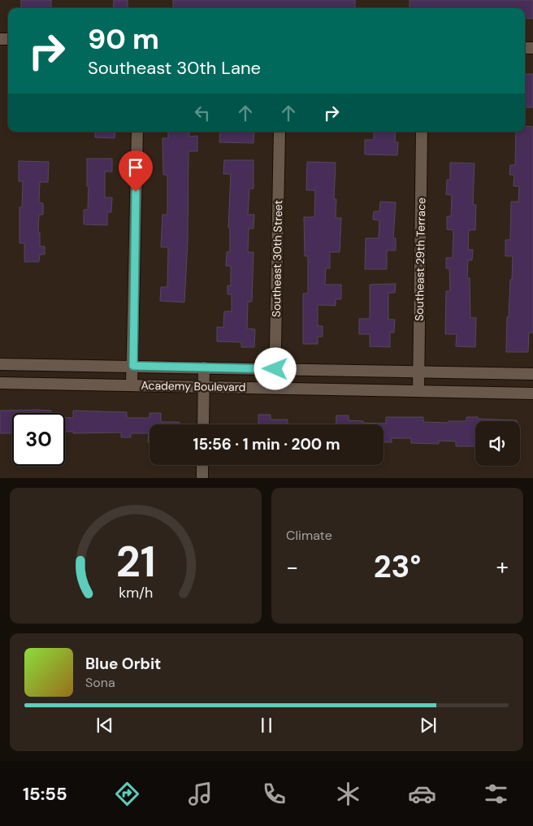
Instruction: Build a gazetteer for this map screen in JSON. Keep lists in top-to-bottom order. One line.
{"streets":{"street":["Southeast 30th Street","Southeast 29th Terrace","Academy Boulevard"]},"crossings":[["Southeast 30th Street","Academy Boulevard"],["Southeast 29th Terrace","Academy Boulevard"]],"page":{"turn":["90 m","Southeast 30th Lane"],"limit":"30","trip":"15:56 · 1 min · 200 m","tile":"Climate","heat":["−","23°","+"],"song":["Blue Orbit","Sona"],"tabs":"15:55","gauge":["21","km/h"]}}
